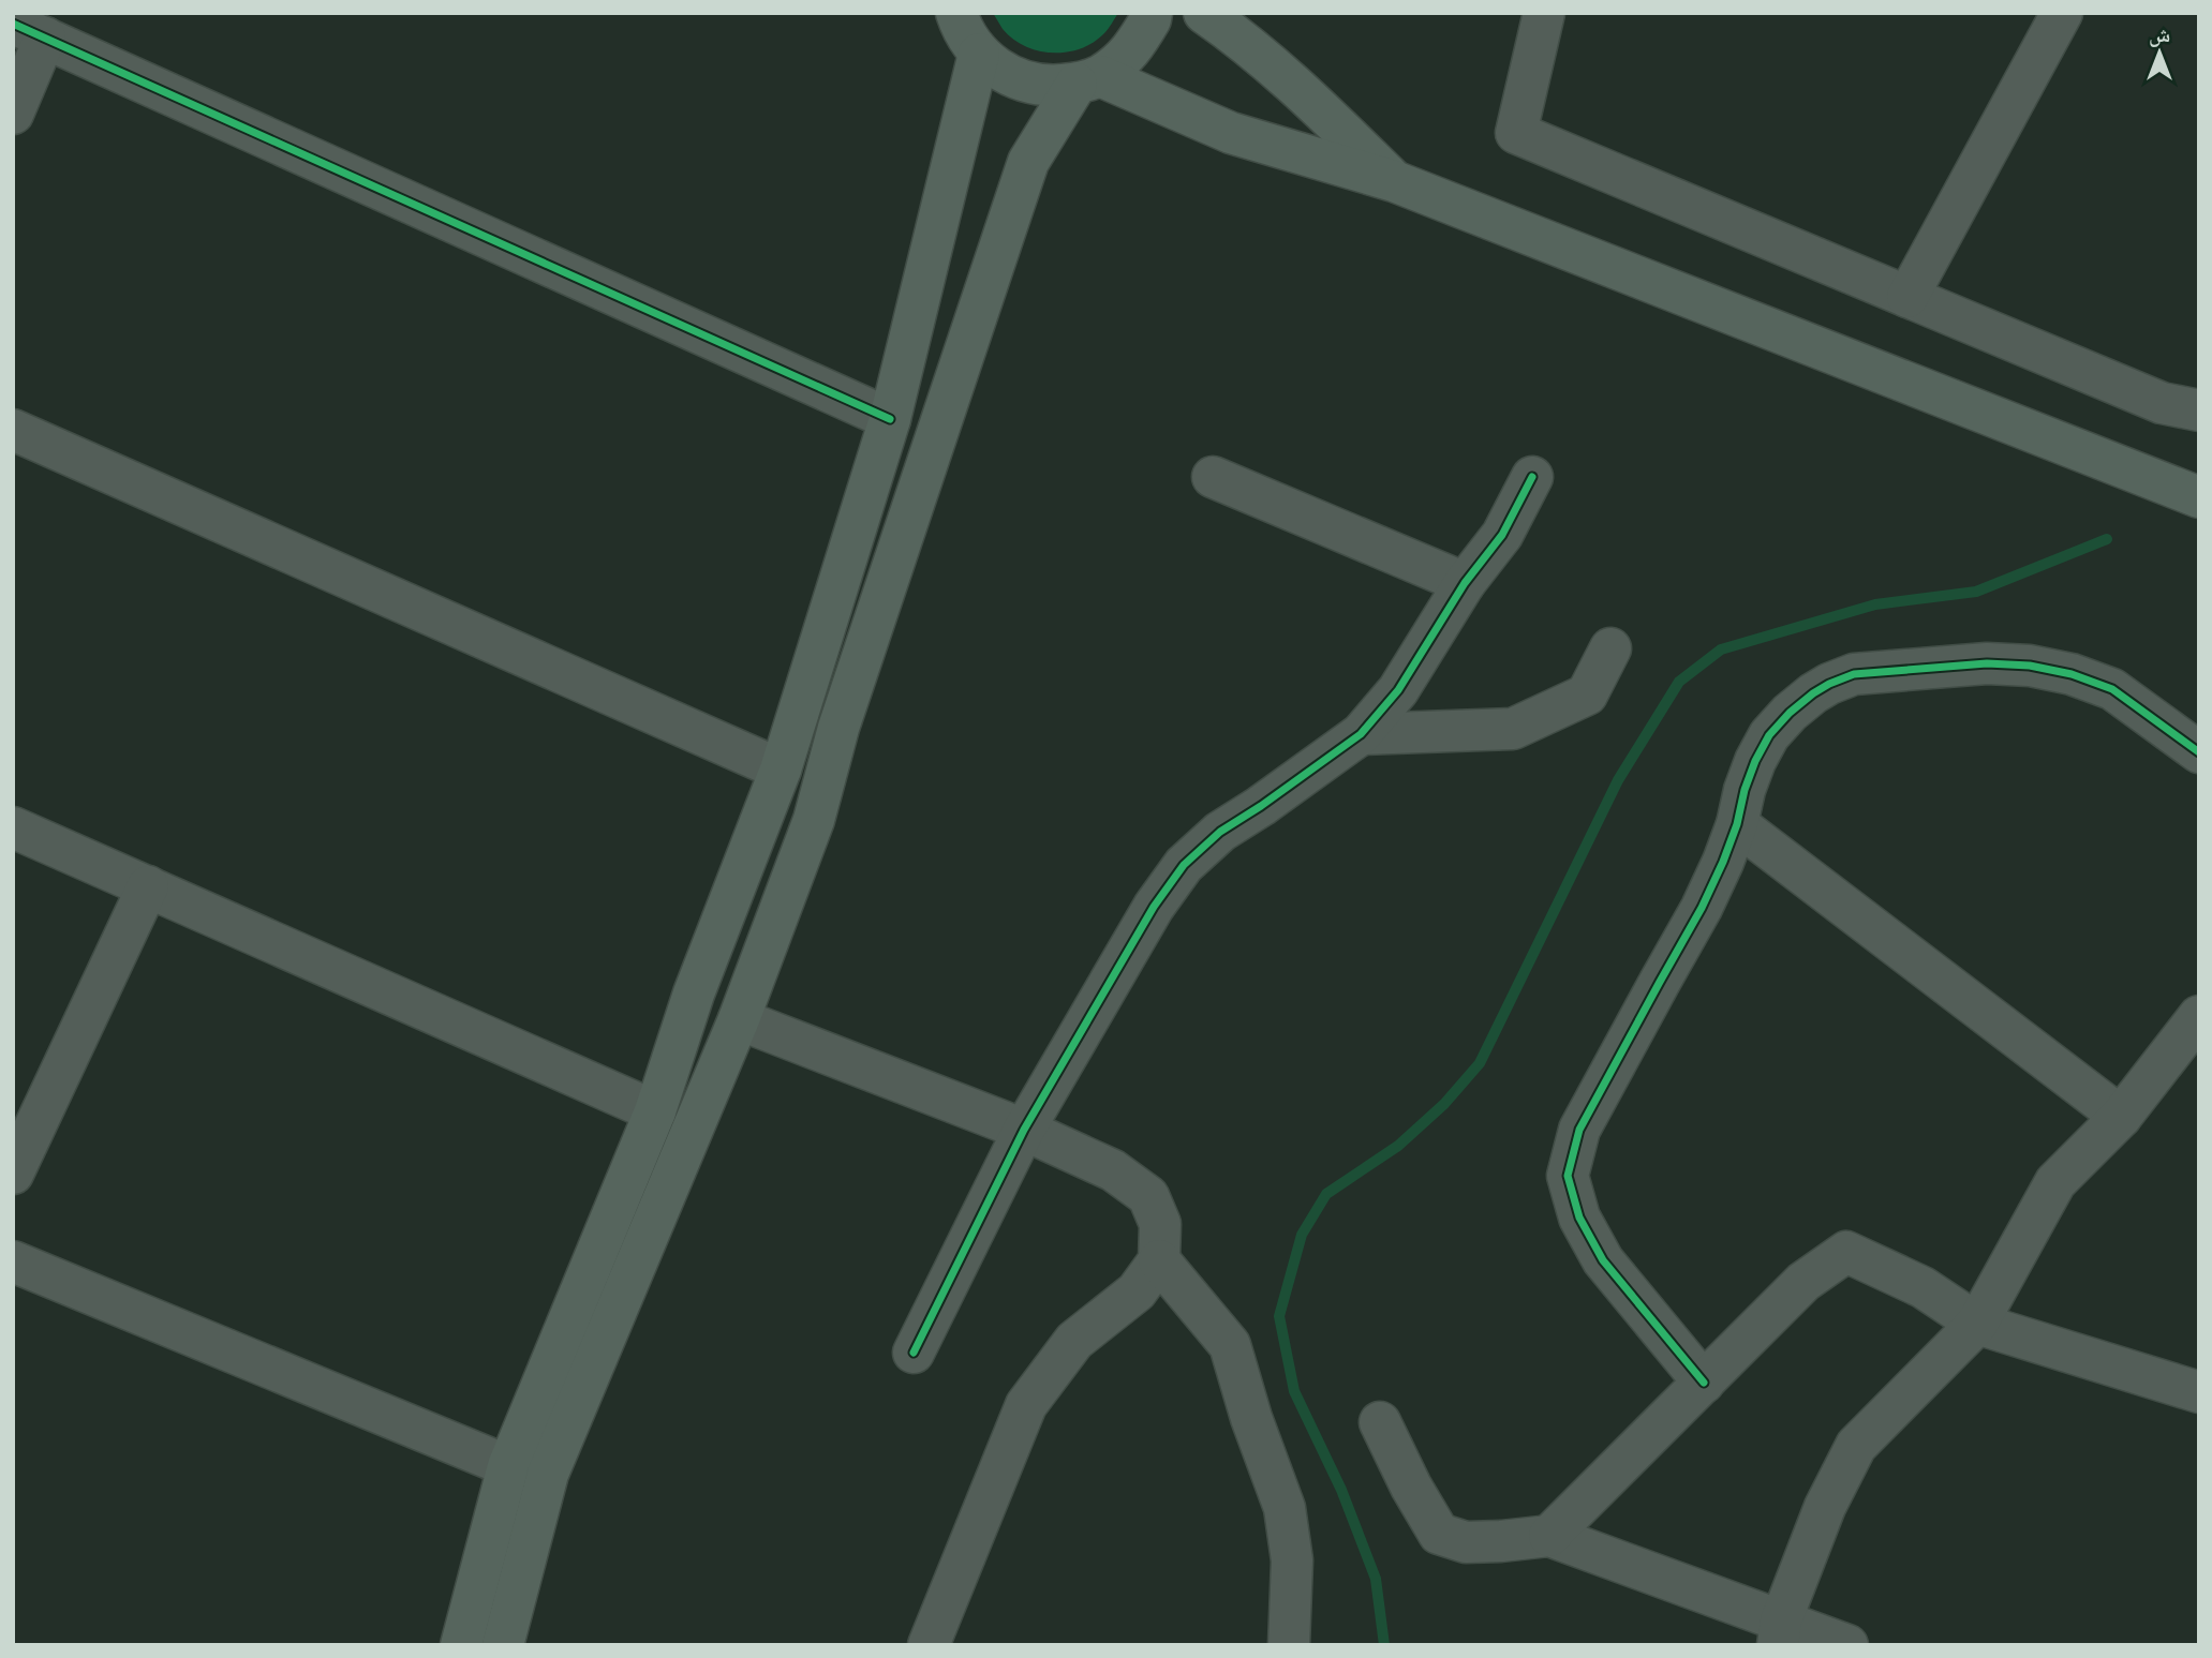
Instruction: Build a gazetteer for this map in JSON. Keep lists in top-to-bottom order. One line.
{"north":"top"}
